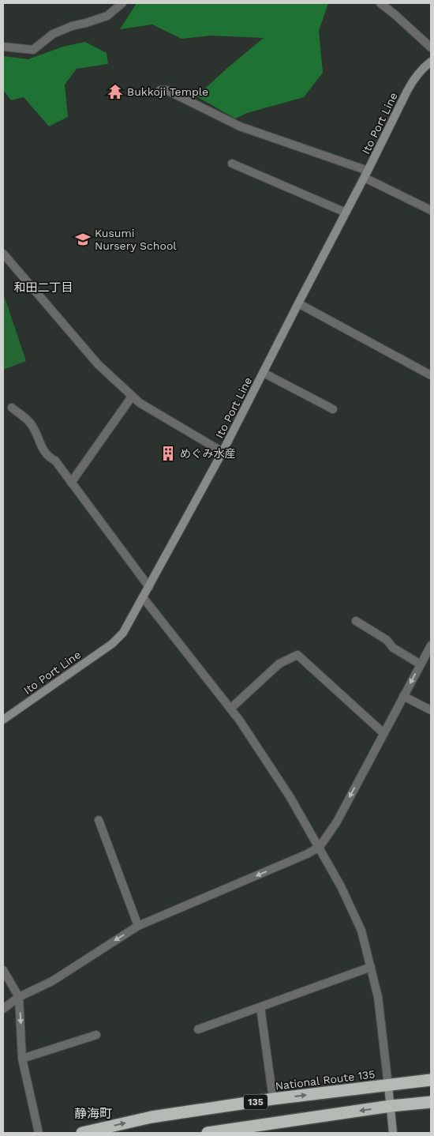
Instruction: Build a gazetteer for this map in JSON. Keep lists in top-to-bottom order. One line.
{"streets":{"highway":["National Route 135","135"],"main road":["Ito Port Line"]},"districts":["和田二丁目","静海町"],"places":{"temple":["Bukkoji Temple"],"school or university":["Kusumi Nursery School"],"building":["めぐみ水産"]}}
